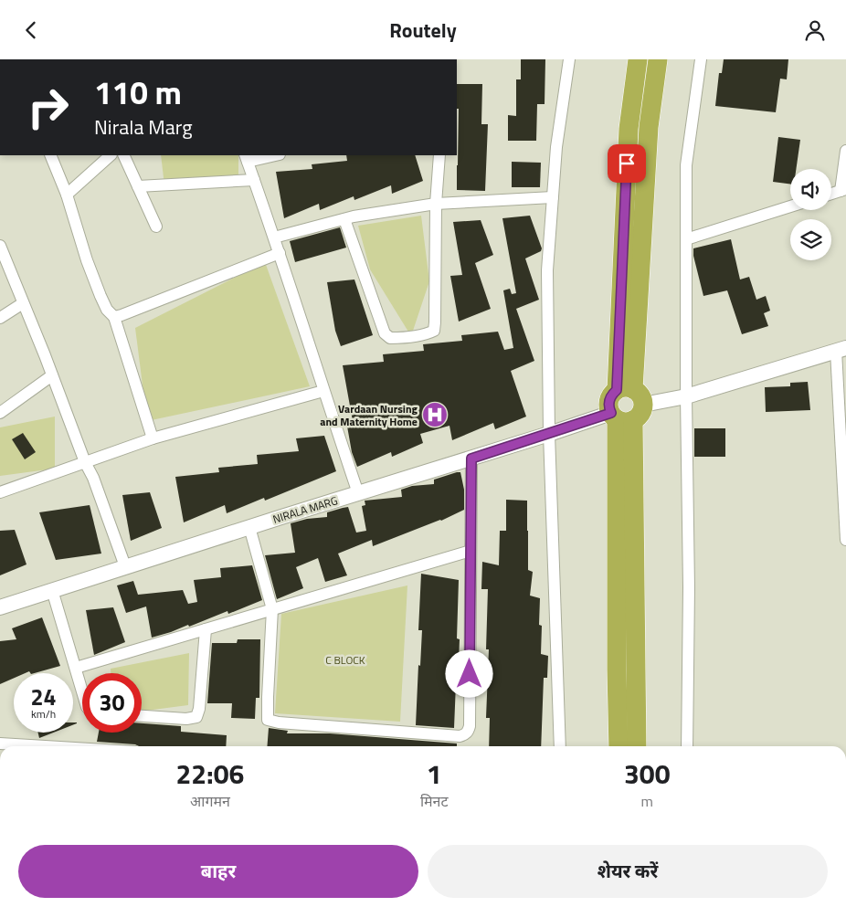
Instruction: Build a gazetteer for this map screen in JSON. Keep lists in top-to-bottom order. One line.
{"streets":{"street":["NIRALA MARG"]},"parks":["C BLOCK"],"places":{"hospital":["Vardaan Nursing and Maternity Home"]},"page":{"header":"Routely","turn":["110 m","Nirala Marg"],"speed":"24 km/h","limit":"30","eta":["22:06","आगमन","1","मिनट","300","m"],"buttons":["बाहर","शेयर करें"]}}
